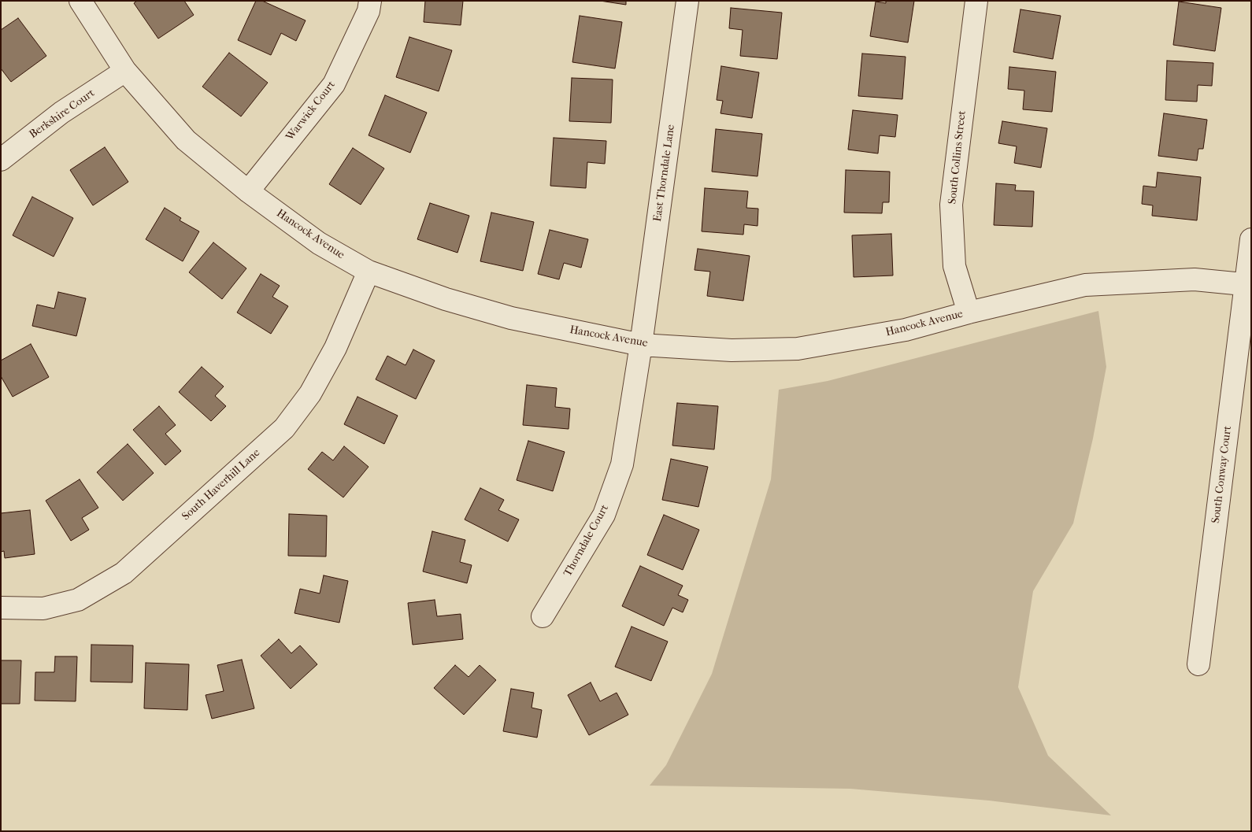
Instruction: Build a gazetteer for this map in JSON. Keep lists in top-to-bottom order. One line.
{"streets":{"street":["Warwick Court","Berkshire Court","South Collins Street","East Thorndale Lane","Hancock Avenue","South Conway Court","South Haverhill Lane","Thorndale Court"]},"crossings":[["Warwick Court","Hancock Avenue"],["Berkshire Court","Hancock Avenue"],["South Collins Street","Hancock Avenue"],["East Thorndale Lane","Hancock Avenue"],["East Thorndale Lane","Thorndale Court"],["Hancock Avenue","South Conway Court"],["Hancock Avenue","South Haverhill Lane"],["Hancock Avenue","Thorndale Court"]]}
